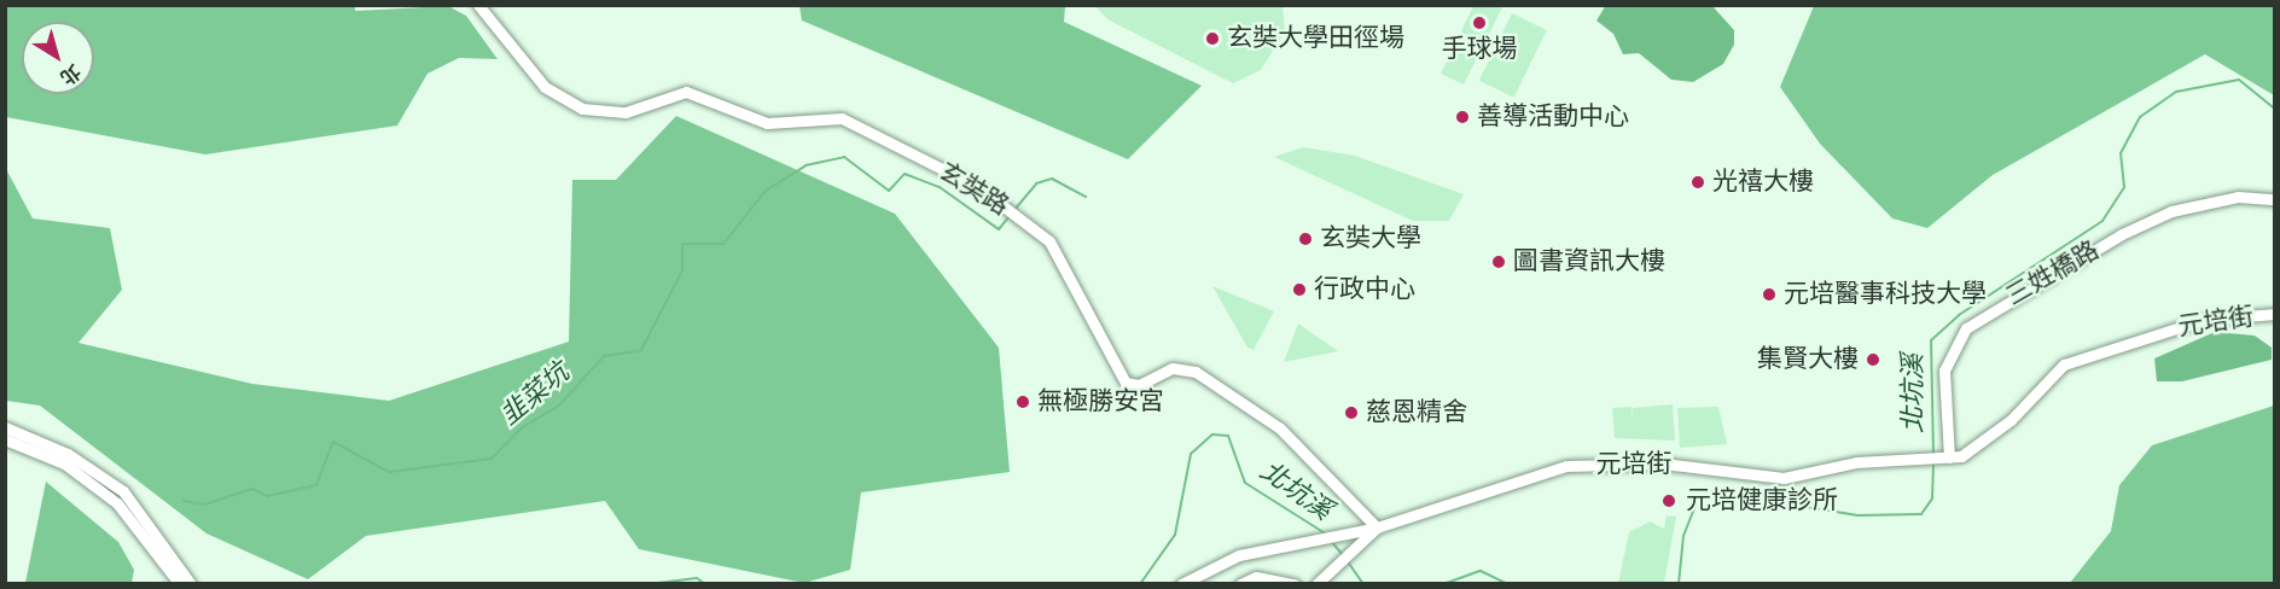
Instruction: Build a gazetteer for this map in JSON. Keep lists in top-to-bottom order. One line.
{"streets":{"street":["玄奘路","三姓橋路","元培街"]},"crossings":[["玄奘路","元培街"],["三姓橋路","元培街"]],"water":["北坑溪","韭菜坑"],"places":["手球場","玄奘大學田徑場","善導活動中心","光禧大樓","玄奘大學","圖書資訊大樓","行政中心","元培醫事科技大學","集賢大樓","無極勝安宮","慈恩精舍","元培健康診所"],"north":"bottom right"}
